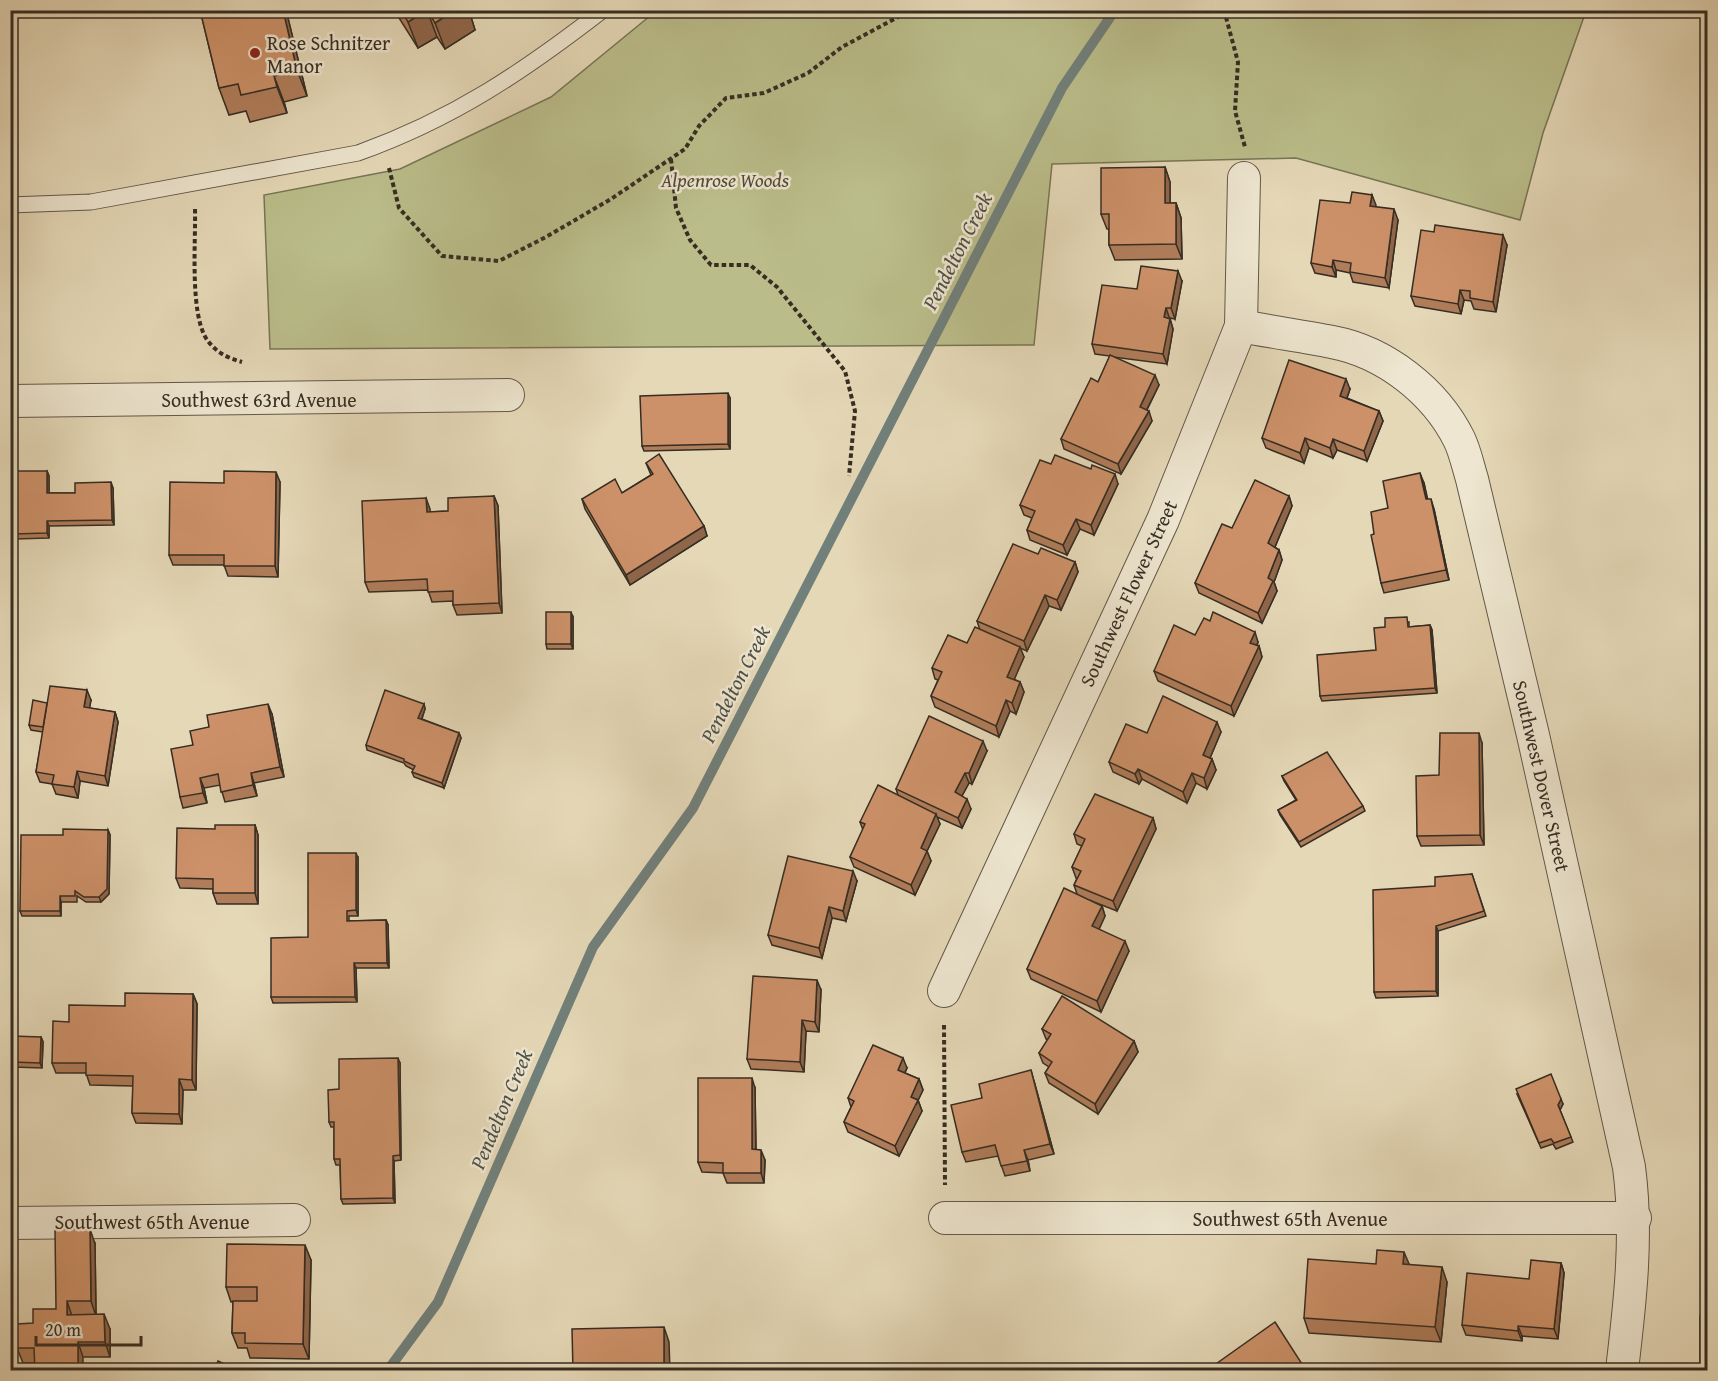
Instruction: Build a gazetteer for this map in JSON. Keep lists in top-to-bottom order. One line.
{"streets":{"street":["Southwest 63rd Avenue","Southwest Flower Street","Southwest Dover Street","Southwest 65th Avenue"]},"crossings":[["Southwest Flower Street","Southwest Dover Street"],["Southwest Dover Street","Southwest 65th Avenue"]],"water":["Pendelton Creek"],"parks":["Alpenrose Woods"],"places":["Rose Schnitzer Manor"],"scale_bar":"20 m"}
